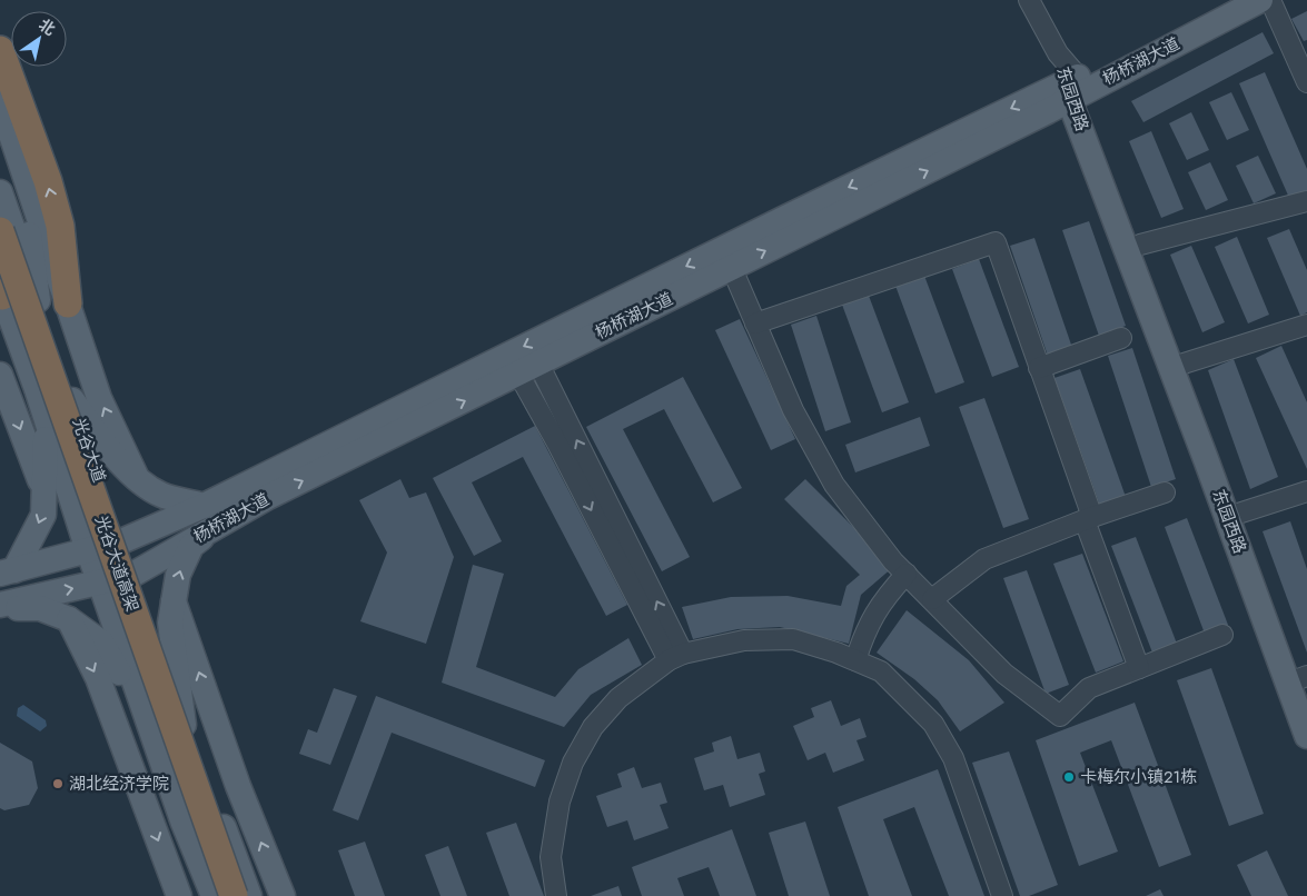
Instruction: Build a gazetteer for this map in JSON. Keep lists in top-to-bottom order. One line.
{"streets":{"highway":["光谷大道高架"],"main road":["杨桥湖大道","东园西路","光谷大道"]},"crossings":[["杨桥湖大道","东园西路"],["杨桥湖大道","光谷大道"]],"places":["卡梅尔小镇21栋","湖北经济学院"],"north":"top right"}
